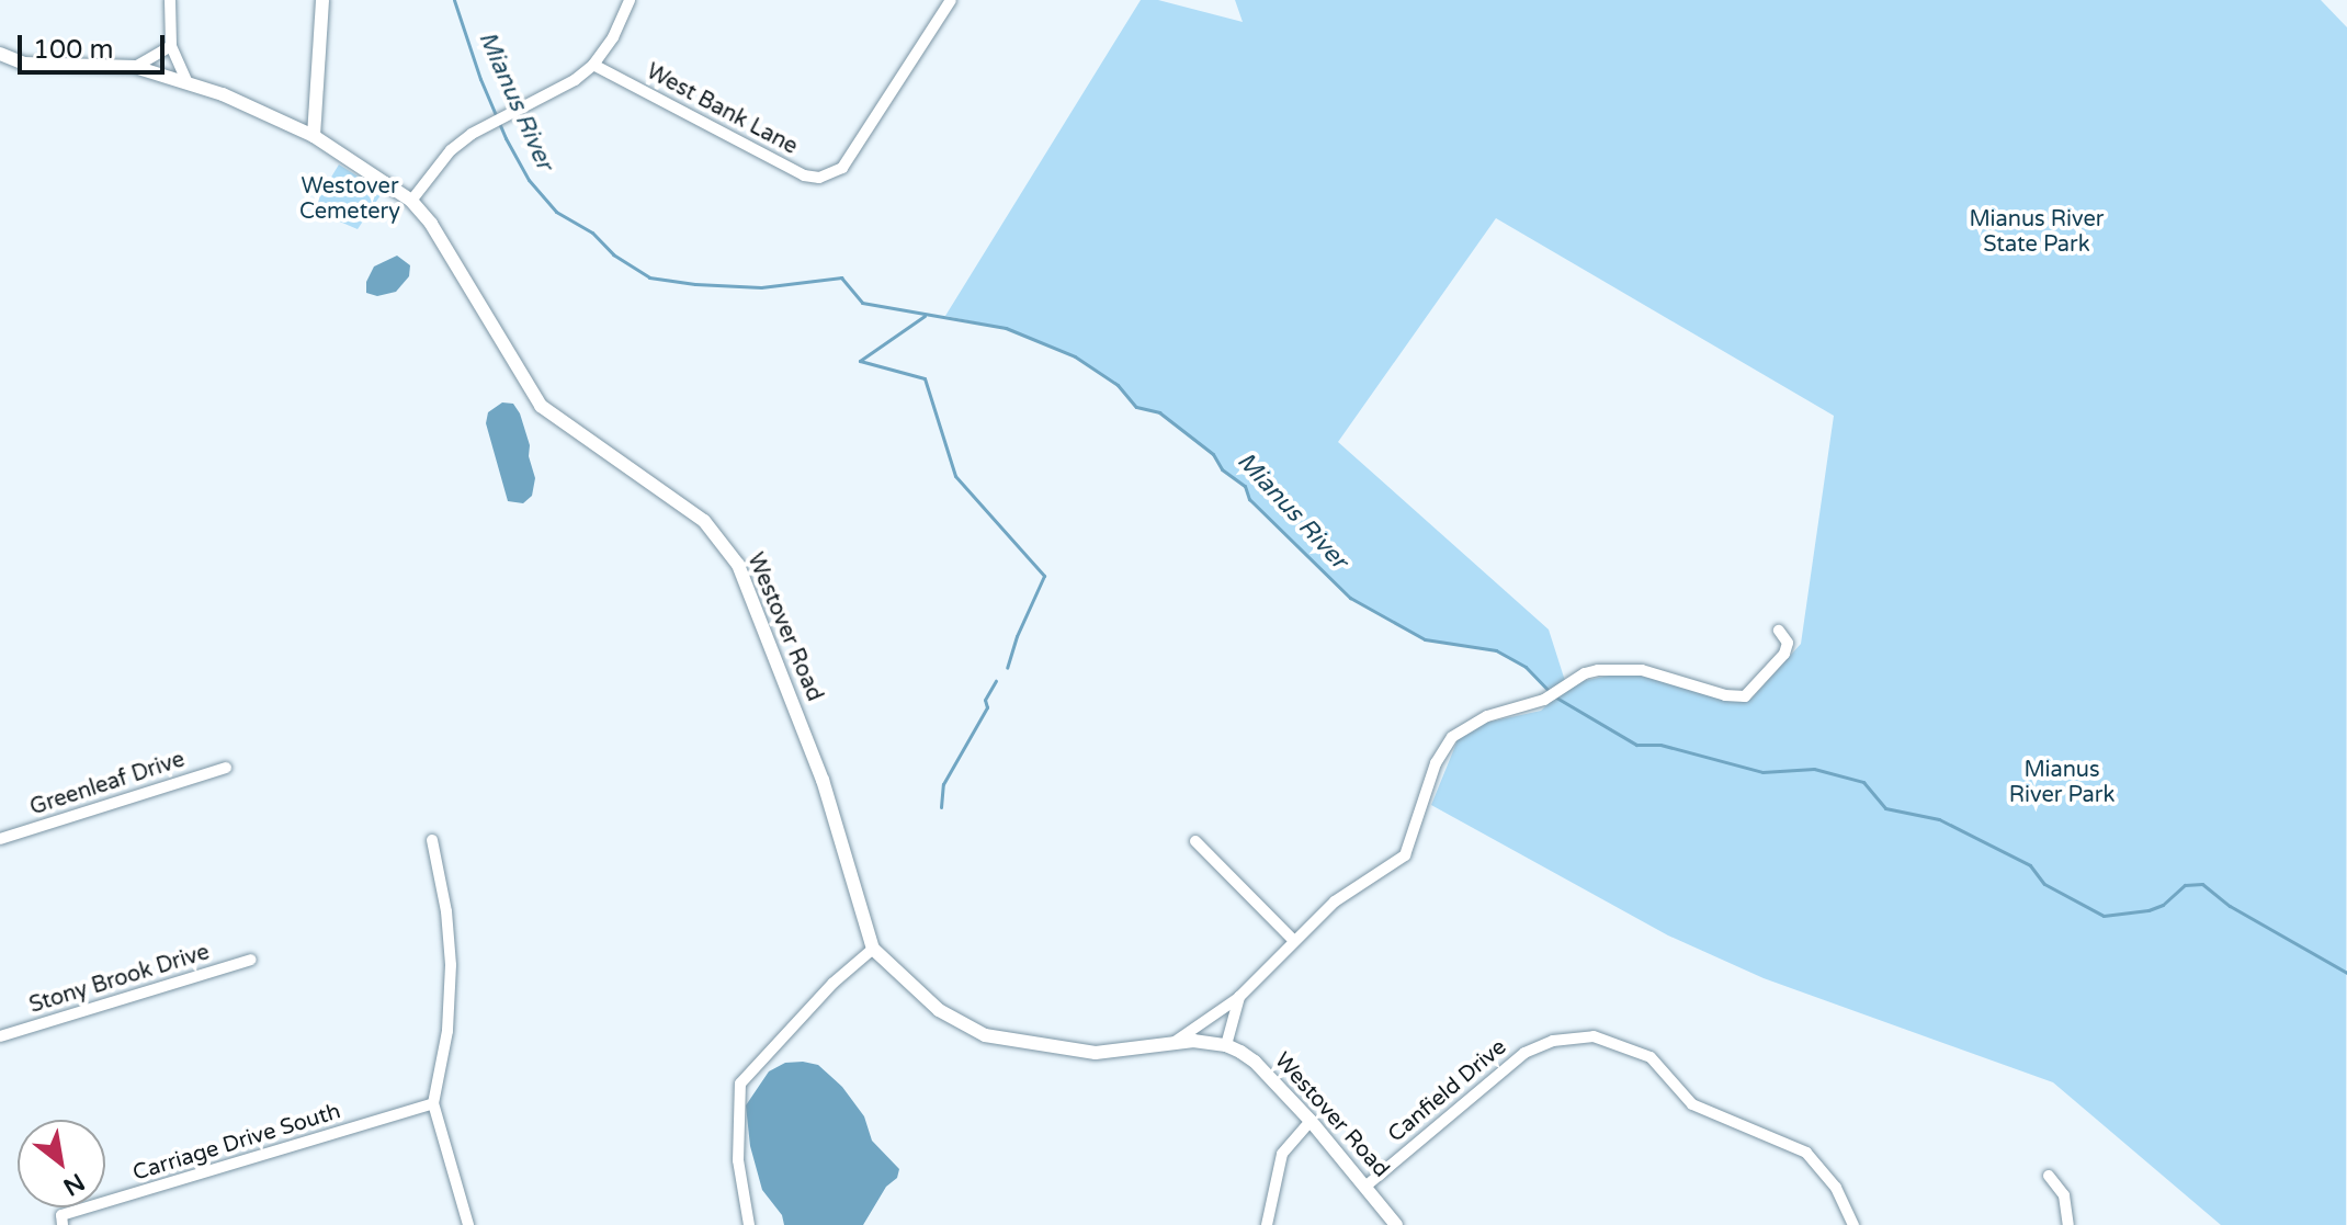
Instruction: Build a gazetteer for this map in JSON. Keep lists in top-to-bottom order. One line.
{"streets":{"street":["West Bank Lane","Westover Road","Greenleaf Drive","Stony Brook Drive","Canfield Drive","Carriage Drive South"]},"crossings":[["Westover Road","Canfield Drive"]],"water":["Mianus River"],"parks":["Westover Cemetery","Mianus River State Park","Mianus River Park"],"scale_bar":"100 m","north":"bottom right"}
